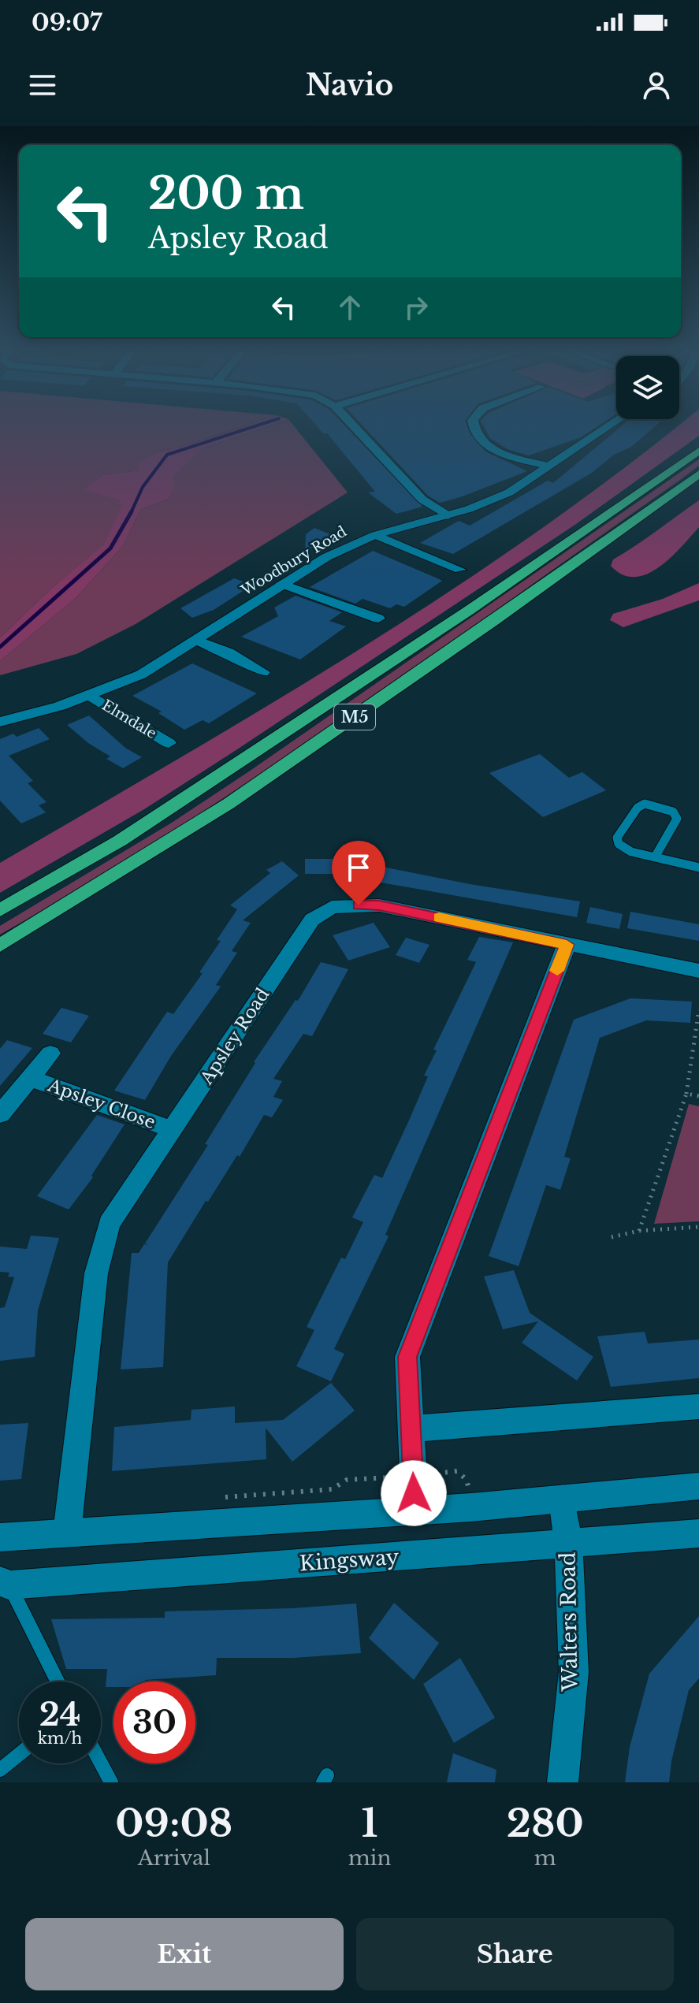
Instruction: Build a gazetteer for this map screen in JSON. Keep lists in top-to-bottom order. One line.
{"streets":{"highway":["M5"],"street":["Woodbury Road","Elmdale","Apsley Road","Apsley Close","Kingsway","Walters Road"]},"crossings":[["Woodbury Road","Elmdale"],["Apsley Road","Apsley Close"],["Kingsway","Walters Road"]],"page":{"status":"09:07","header":"Navio","turn":["200 m","Apsley Road"],"speed":"24 km/h","limit":"30","eta":["09:08","Arrival","1","min","280","m"],"buttons":["Exit","Share"]}}
